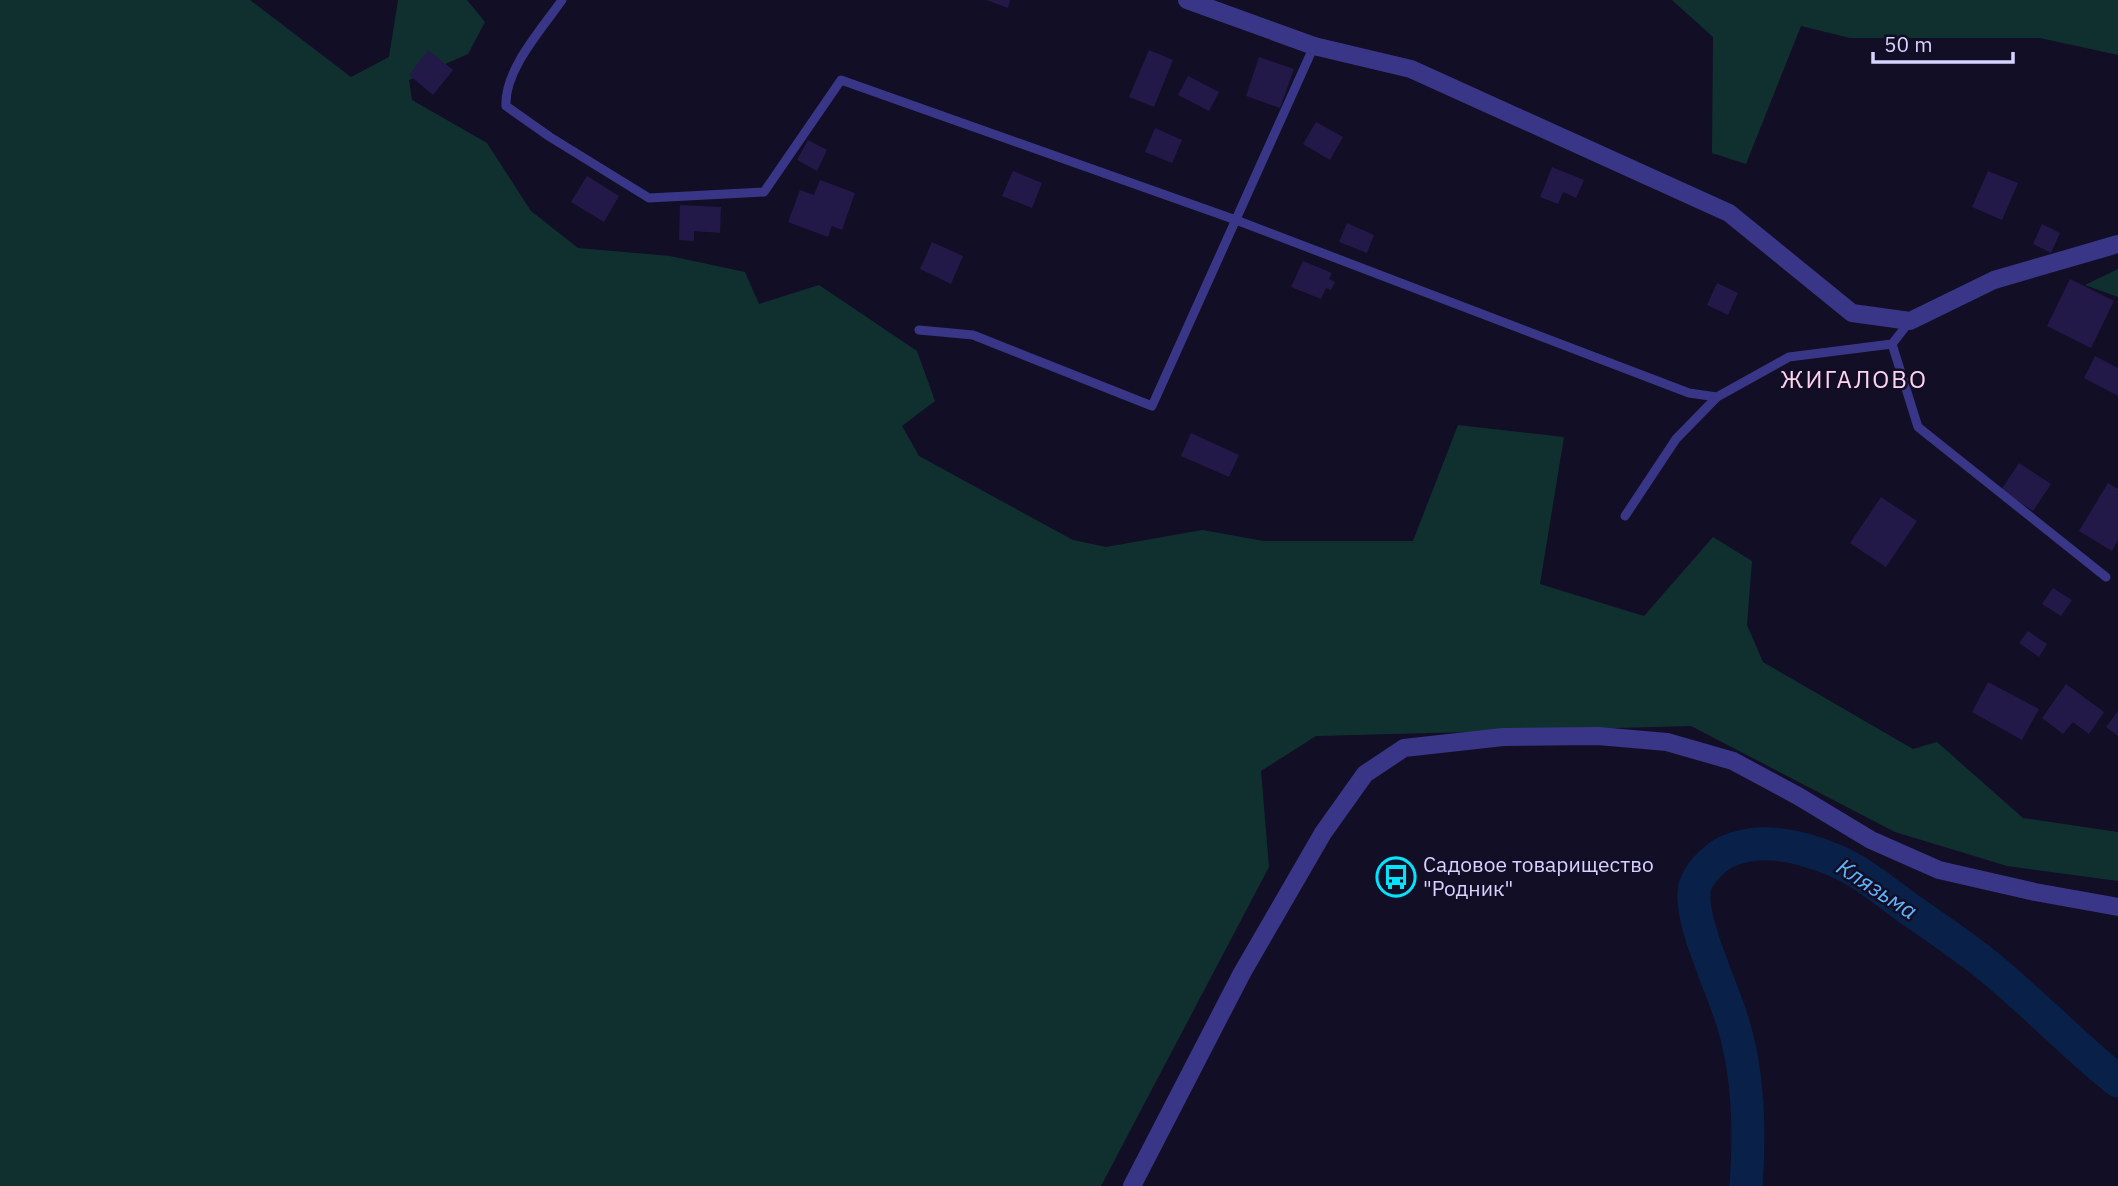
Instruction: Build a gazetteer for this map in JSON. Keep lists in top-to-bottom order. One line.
{"districts":["ЖИГАЛОВО"],"water":["Клязьма"],"places":{"bus stop":["Садовое товарищество \"Родник\""]},"scale_bar":"50 m"}
